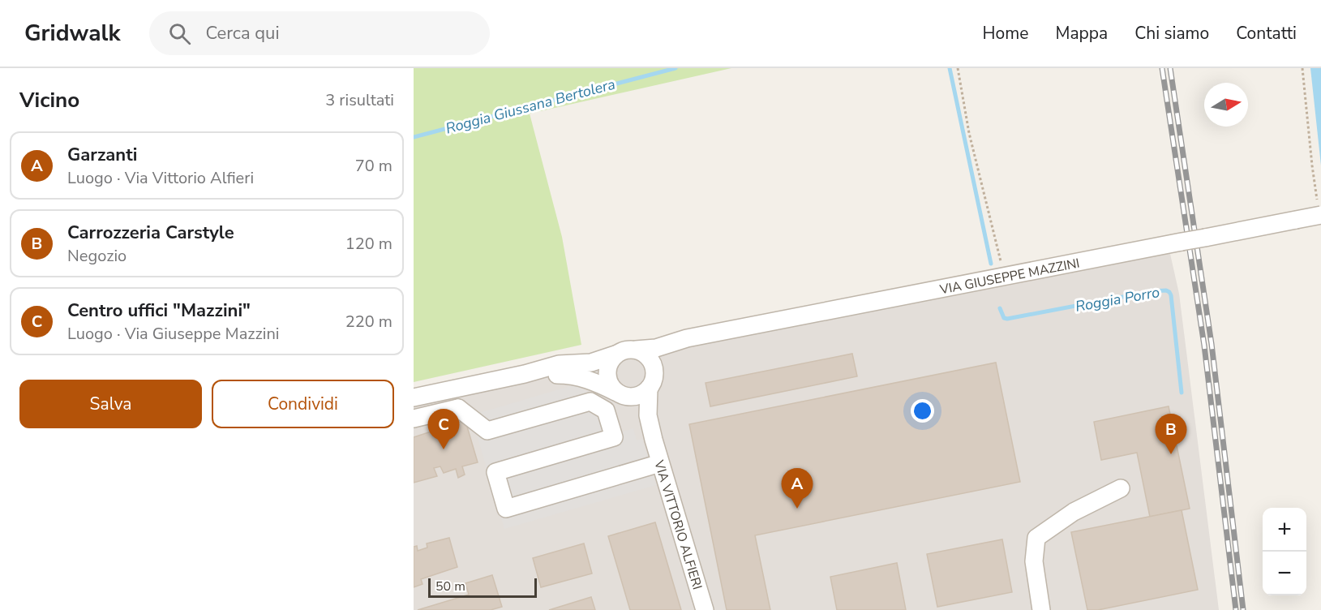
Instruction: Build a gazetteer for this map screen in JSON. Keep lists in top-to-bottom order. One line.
{"streets":{"street":["VIA GIUSEPPE MAZZINI","VIA VITTORIO ALFIERI"]},"crossings":[["VIA GIUSEPPE MAZZINI","VIA VITTORIO ALFIERI"]],"water":["Roggia Giussana Bertolera","Roggia Porro"],"scale_bar":"50 m","north":"right","page":{"header":"Gridwalk","search":"Cerca qui","nav":["Home","Mappa","Chi siamo","Contatti"],"heading":["Vicino","3 risultati"],"list":[{"mark":"A","name":"Garzanti","note":"Luogo · Via Vittorio Alfieri","value":"70 m"},{"mark":"B","name":"Carrozzeria Carstyle","note":"Negozio","value":"120 m"},{"mark":"C","name":"Centro uffici \"Mazzini\"","note":"Luogo · Via Giuseppe Mazzini","value":"220 m"}],"buttons":["Salva","Condividi"],"pins":["C","B","A"],"map_buttons":["+","−"],"scale":"50 m"}}
